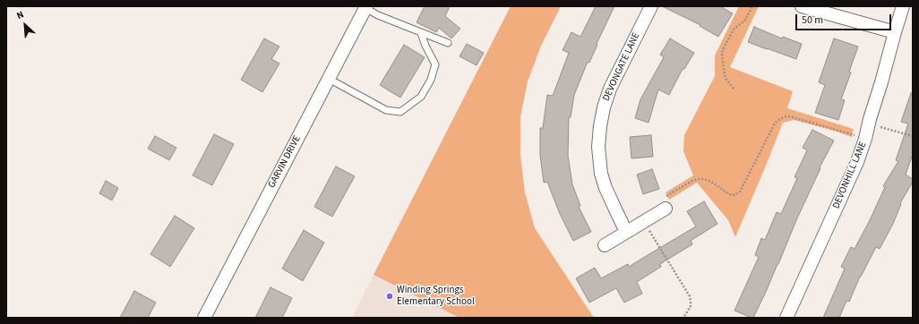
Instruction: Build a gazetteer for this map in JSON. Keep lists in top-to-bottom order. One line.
{"streets":{"street":["DEVONGATE LANE","GARVIN DRIVE","DEVONHILL LANE"]},"places":["Winding Springs Elementary School"],"scale_bar":"50 m","north":"top left"}
